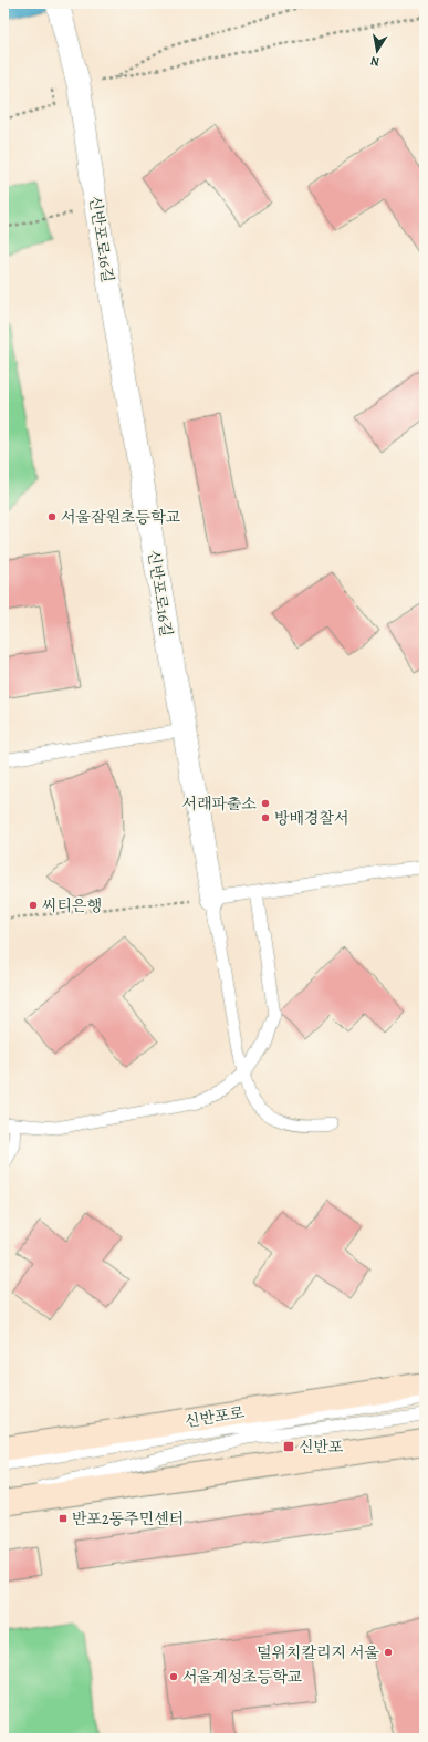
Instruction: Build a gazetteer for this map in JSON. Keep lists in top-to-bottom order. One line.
{"streets":{"main road":["신반포로"],"street":["신반포로16길"]},"places":{"other":["서울잠원초등학교","서래파출소","방배경찰서","씨티은행","덜위치칼리지 서울","서울계성초등학교"],"transit":["신반포","반포2동주민센터"]},"north":"bottom"}
